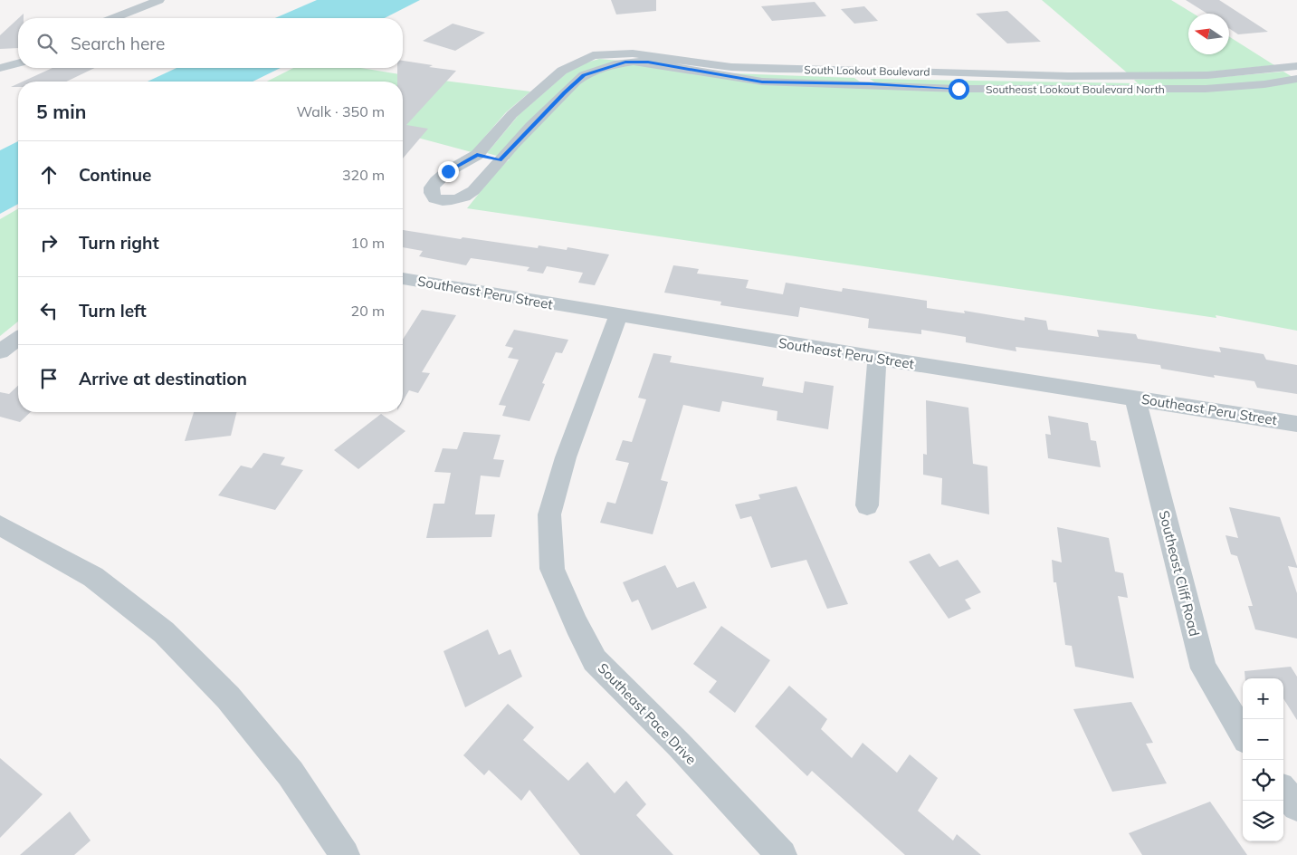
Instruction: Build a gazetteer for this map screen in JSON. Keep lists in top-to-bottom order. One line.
{"streets":{"street":["South Lookout Boulevard","Southeast Lookout Boulevard North","Southeast Peru Street","Southeast Cliff Road","Southeast Pace Drive"]},"crossings":[["South Lookout Boulevard","Southeast Lookout Boulevard North"],["Southeast Peru Street","Southeast Cliff Road"],["Southeast Peru Street","Southeast Pace Drive"]],"north":"left","page":{"search":"Search here","heading":["5 min","Walk · 350 m"],"list":[["Continue","320 m"],["Turn right","10 m"],["Turn left","20 m"],"Arrive at destination"],"map_buttons":["+","−"]}}
